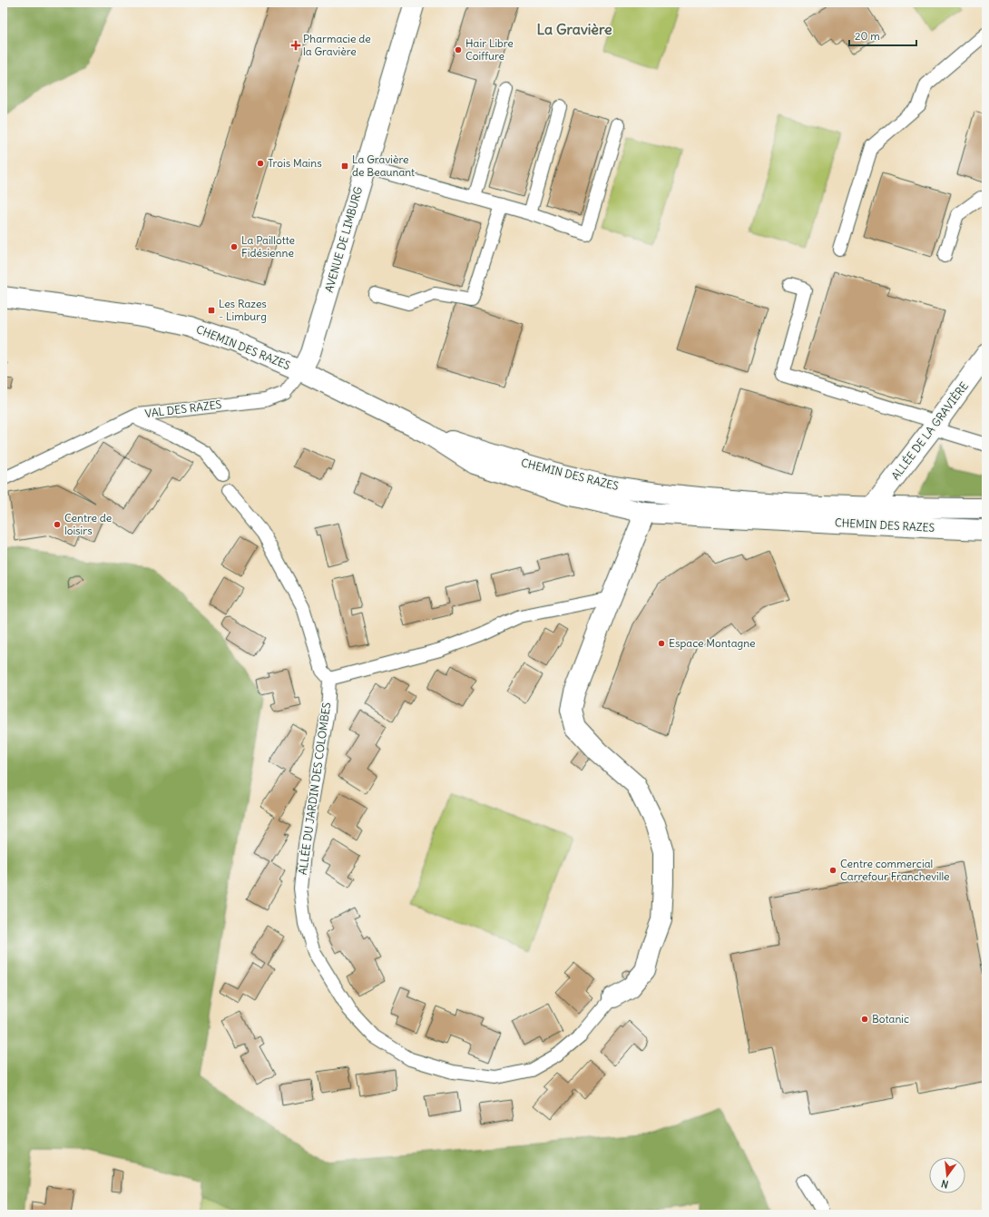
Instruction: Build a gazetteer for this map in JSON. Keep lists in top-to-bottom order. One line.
{"streets":{"street":["AVENUE DE LIMBURG","CHEMIN DES RAZES","ALLÉE DE LA GRAVIÈRE","ALLÉE DU JARDIN DES COLOMBES"],"lane":["VAL DES RAZES"]},"crossings":[["AVENUE DE LIMBURG","CHEMIN DES RAZES"],["AVENUE DE LIMBURG","VAL DES RAZES"],["CHEMIN DES RAZES","VAL DES RAZES"],["CHEMIN DES RAZES","ALLÉE DE LA GRAVIÈRE"],["CHEMIN DES RAZES","ALLÉE DU JARDIN DES COLOMBES"]],"districts":["La Gravière"],"places":{"health":["Pharmacie de la Gravière"],"other":["Hair Libre Coiffure","Trois Mains","La Paillotte Fidésienne","Centre de loisirs","Espace Montagne","Centre commercial Carrefour Francheville","Botanic"],"transit":["La Gravière de Beaunant","Les Razes - Limburg"]},"scale_bar":"20 m","north":"bottom"}
